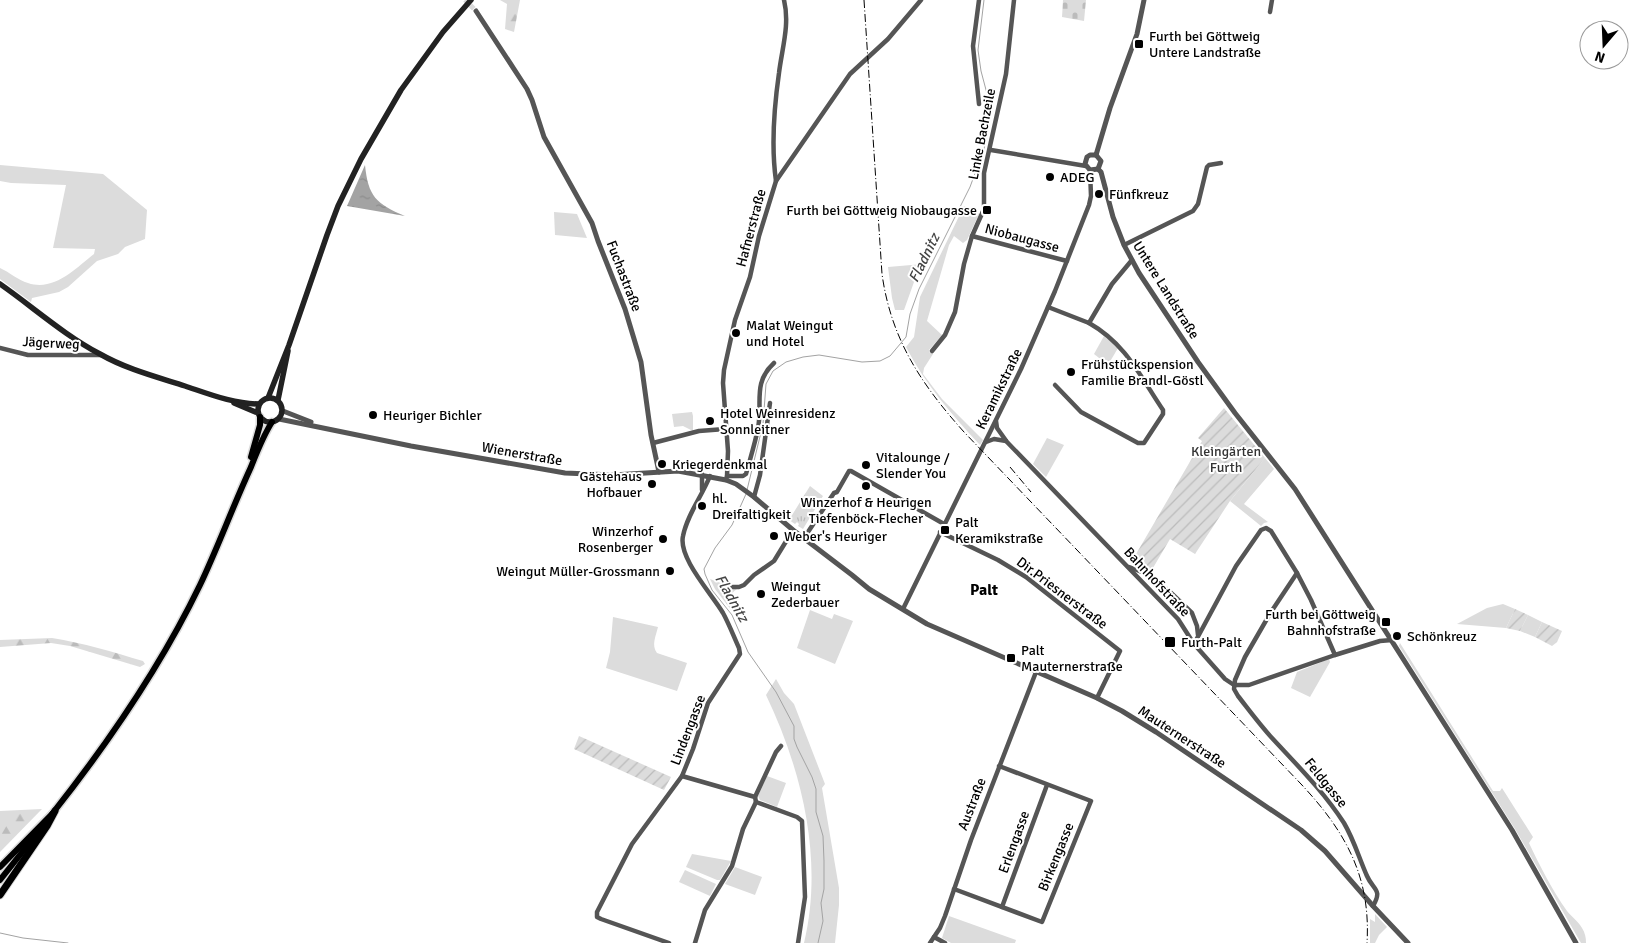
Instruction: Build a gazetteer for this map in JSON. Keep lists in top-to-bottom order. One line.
{"streets":{"street":["Linke Bachzeile","Hafnerstraße","Niobaugasse","Fuchastraße","Untere Landstraße","Jägerweg","Keramikstraße","Wienerstraße","Bahnhofstraße","Dir.Priesnerstraße","Lindengasse","Mauternerstraße","Feldgasse","Austraße","Erlengasse","Birkengasse"]},"crossings":[["Linke Bachzeile","Niobaugasse"],["Hafnerstraße","Wienerstraße"],["Niobaugasse","Keramikstraße"],["Fuchastraße","Wienerstraße"],["Untere Landstraße","Keramikstraße"],["Keramikstraße","Wienerstraße"],["Keramikstraße","Bahnhofstraße"],["Keramikstraße","Dir.Priesnerstraße"],["Keramikstraße","Mauternerstraße"],["Wienerstraße","Lindengasse"],["Wienerstraße","Mauternerstraße"],["Bahnhofstraße","Feldgasse"],["Dir.Priesnerstraße","Mauternerstraße"],["Mauternerstraße","Feldgasse"],["Mauternerstraße","Austraße"],["Erlengasse","Birkengasse"]],"districts":["Palt"],"water":["Fladnitz"],"parks":["Kleingärten Furth"],"places":{"transit":["Furth bei Göttweig Untere Landstraße","Furth bei Göttweig Niobaugasse","Palt Keramikstraße","Furth bei Göttweig Bahnhofstraße","Furth-Palt","Palt Mauternerstraße"],"other":["ADEG","Fünfkreuz","Malat Weingut und Hotel","Frühstückspension Familie Brandl-Göstl","Heuriger Bichler","Hotel Weinresidenz Sonnleitner","Kriegerdenkmal","Vitalounge / Slender You","Gästehaus Hofbauer","Winzerhof & Heurigen Tiefenböck-Flecher","hl. Dreifaltigkeit","Weber's Heuriger","Winzerhof Rosenberger","Weingut Müller-Grossmann","Weingut Zederbauer","Schönkreuz"]},"north":"bottom"}
